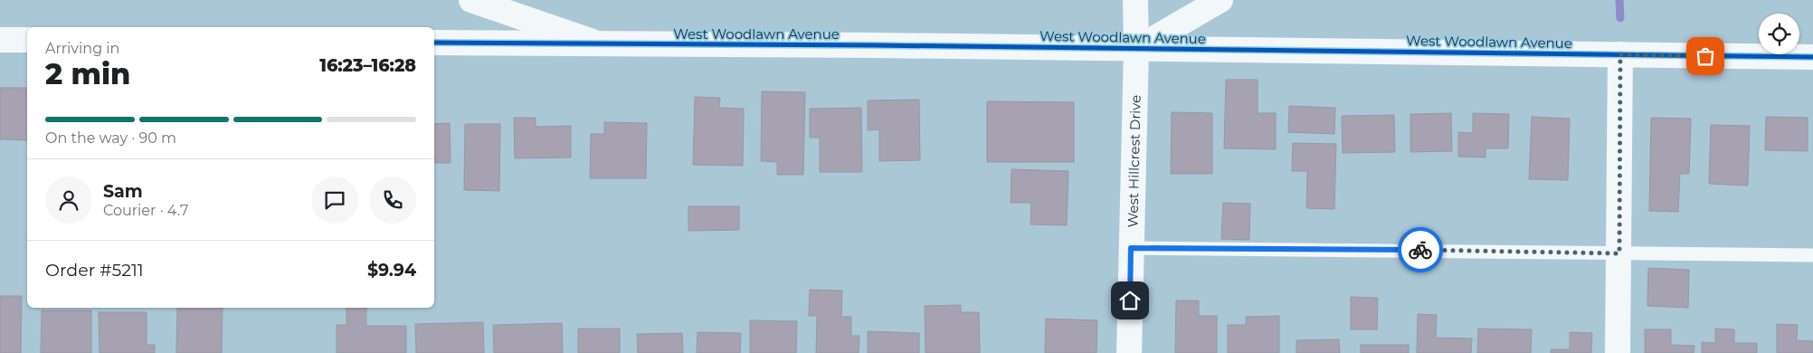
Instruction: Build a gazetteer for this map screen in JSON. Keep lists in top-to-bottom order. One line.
{"streets":{"street":["West Woodlawn Avenue","West Hillcrest Drive"]},"crossings":[["West Woodlawn Avenue","West Hillcrest Drive"]],"page":{"heading":["2 min","Arriving in","16:23–16:28"],"panel":["Sam","Courier · 4.7","Order #5211","$9.94"],"bar":"On the way · 90 m"}}
